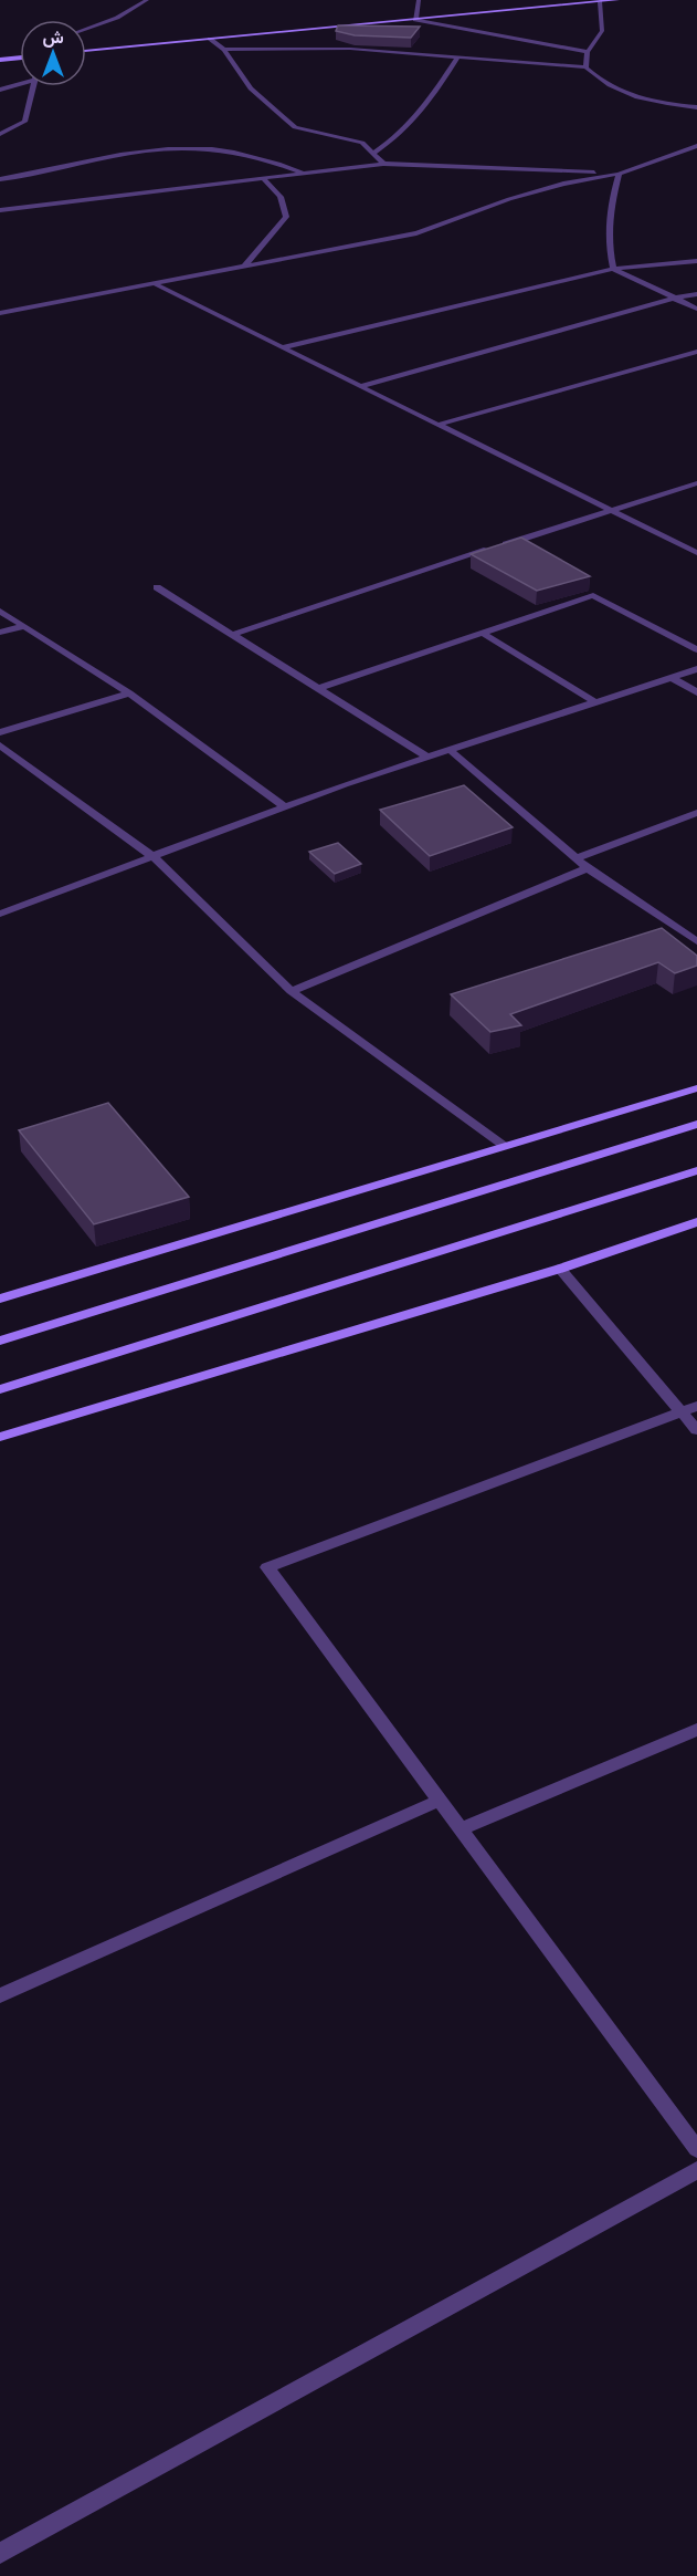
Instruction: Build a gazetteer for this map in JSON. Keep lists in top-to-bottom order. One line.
{"north":"top"}
